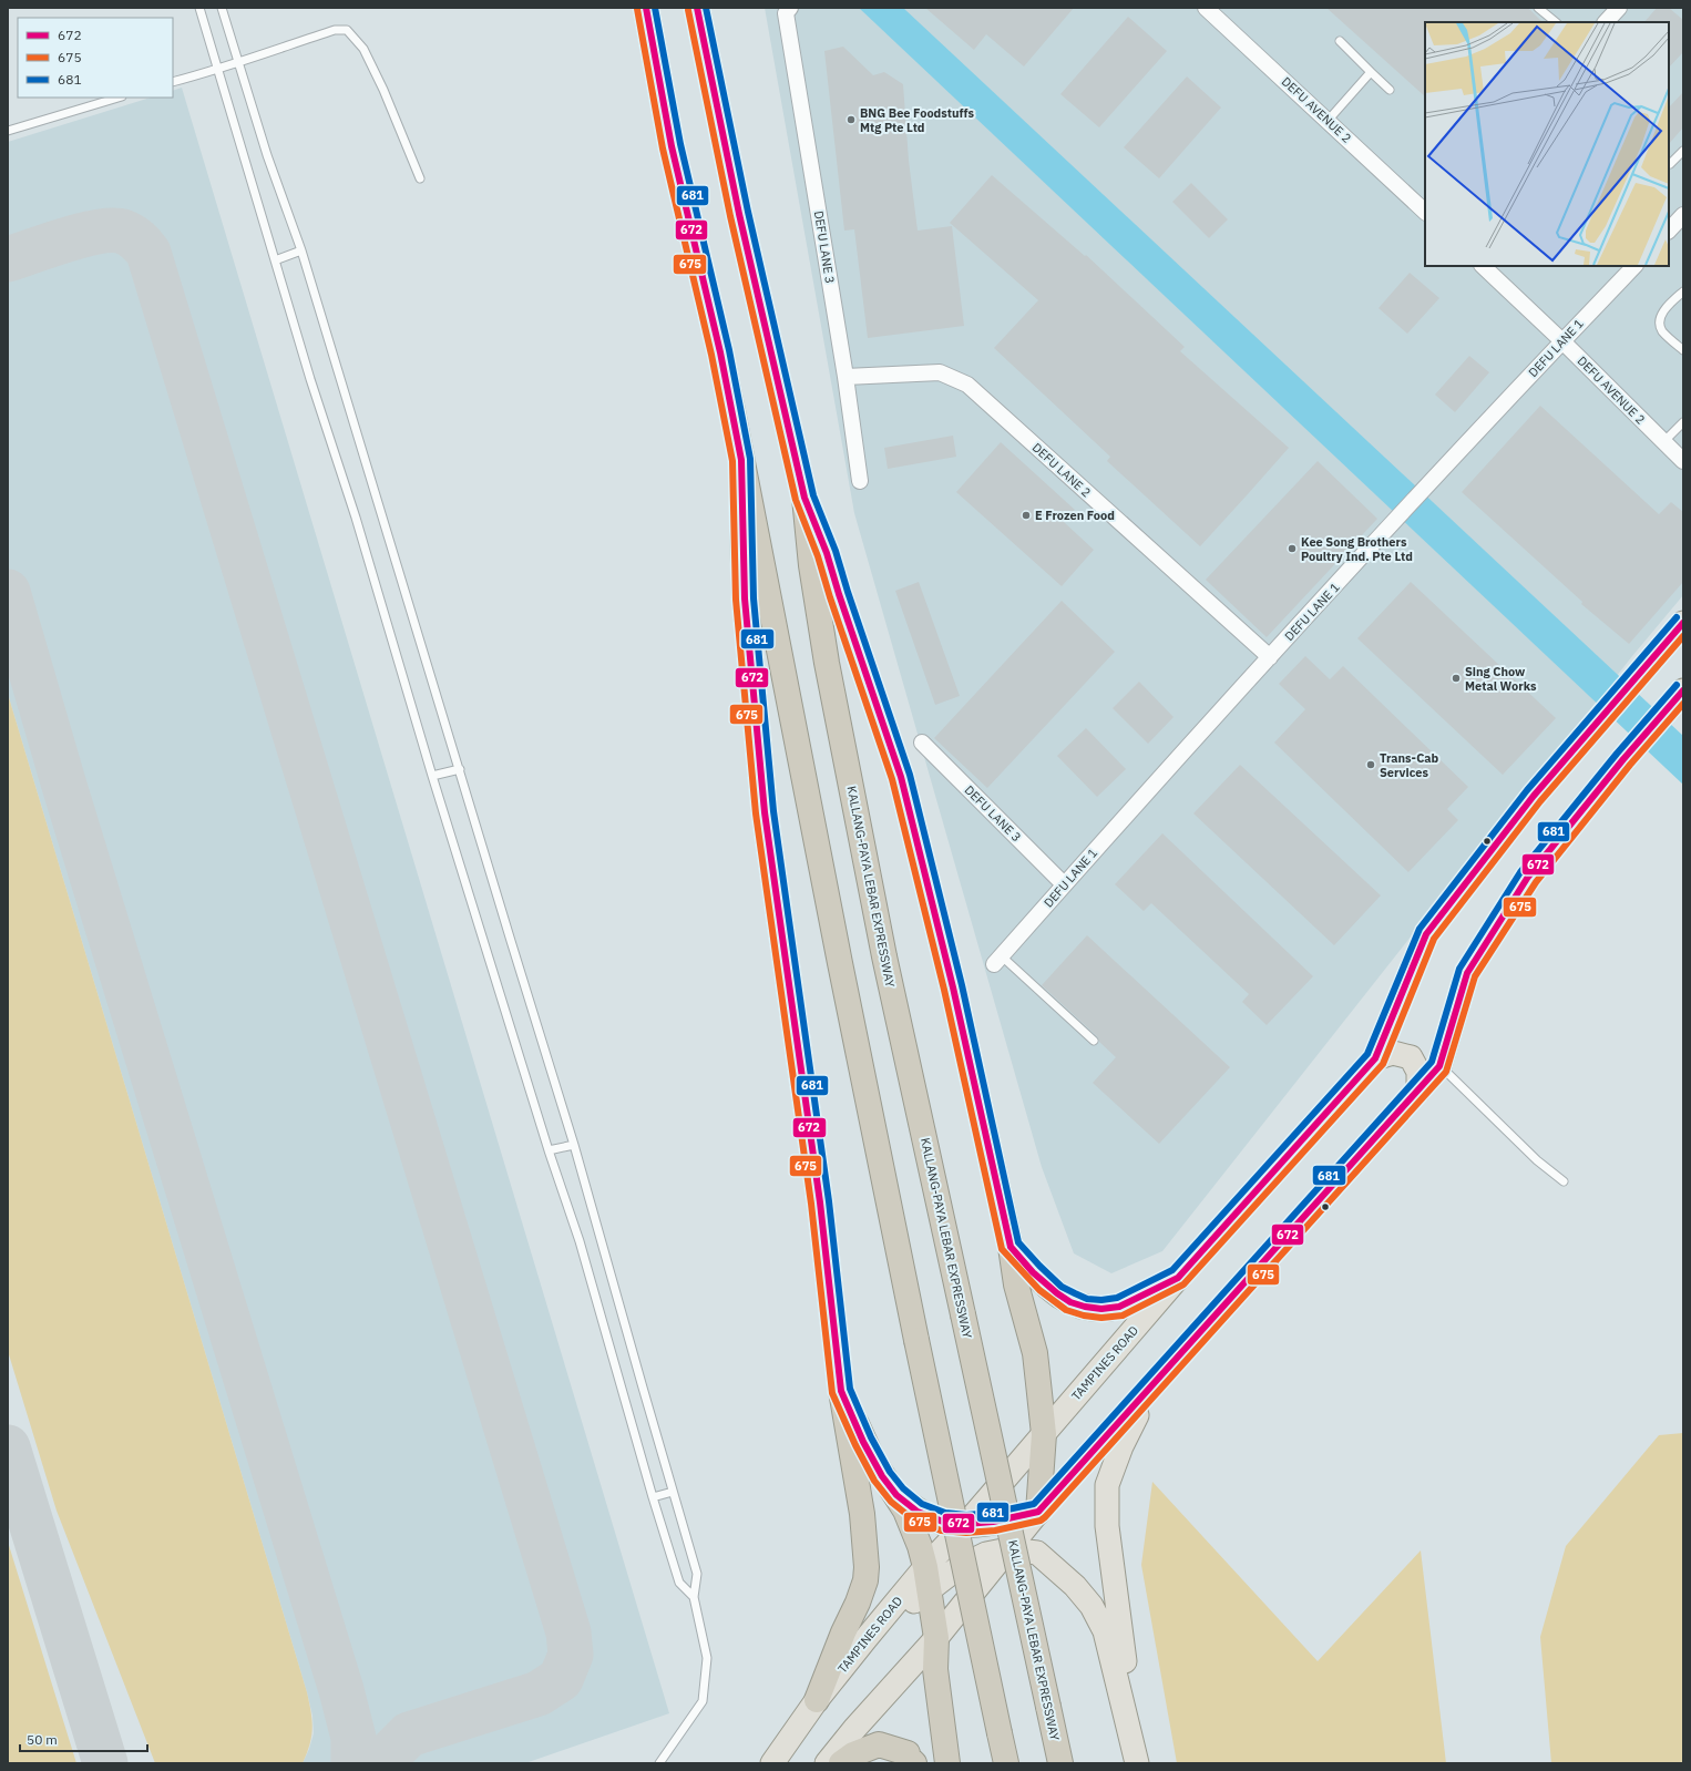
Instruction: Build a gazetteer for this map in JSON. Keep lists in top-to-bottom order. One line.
{"streets":{"highway":["KALLANG-PAYA LEBAR EXPRESSWAY"],"main road":["TAMPINES ROAD"],"street":["DEFU AVENUE 2","DEFU LANE 3","DEFU LANE 1","DEFU LANE 2"]},"crossings":[["DEFU AVENUE 2","DEFU LANE 1"],["DEFU LANE 3","DEFU LANE 1"],["DEFU LANE 3","DEFU LANE 2"],["DEFU LANE 1","DEFU LANE 2"]],"places":["BNG Bee Foodstuffs Mtg Pte Ltd","E Frozen Food","Kee Song Brothers Poultry Ind. Pte Ltd","Sing Chow Metal Works","Trans-Cab Services"],"lines":["transit line 672","transit line 681","transit line 675"],"legend":["672","675","681"],"scale_bar":"50 m"}
